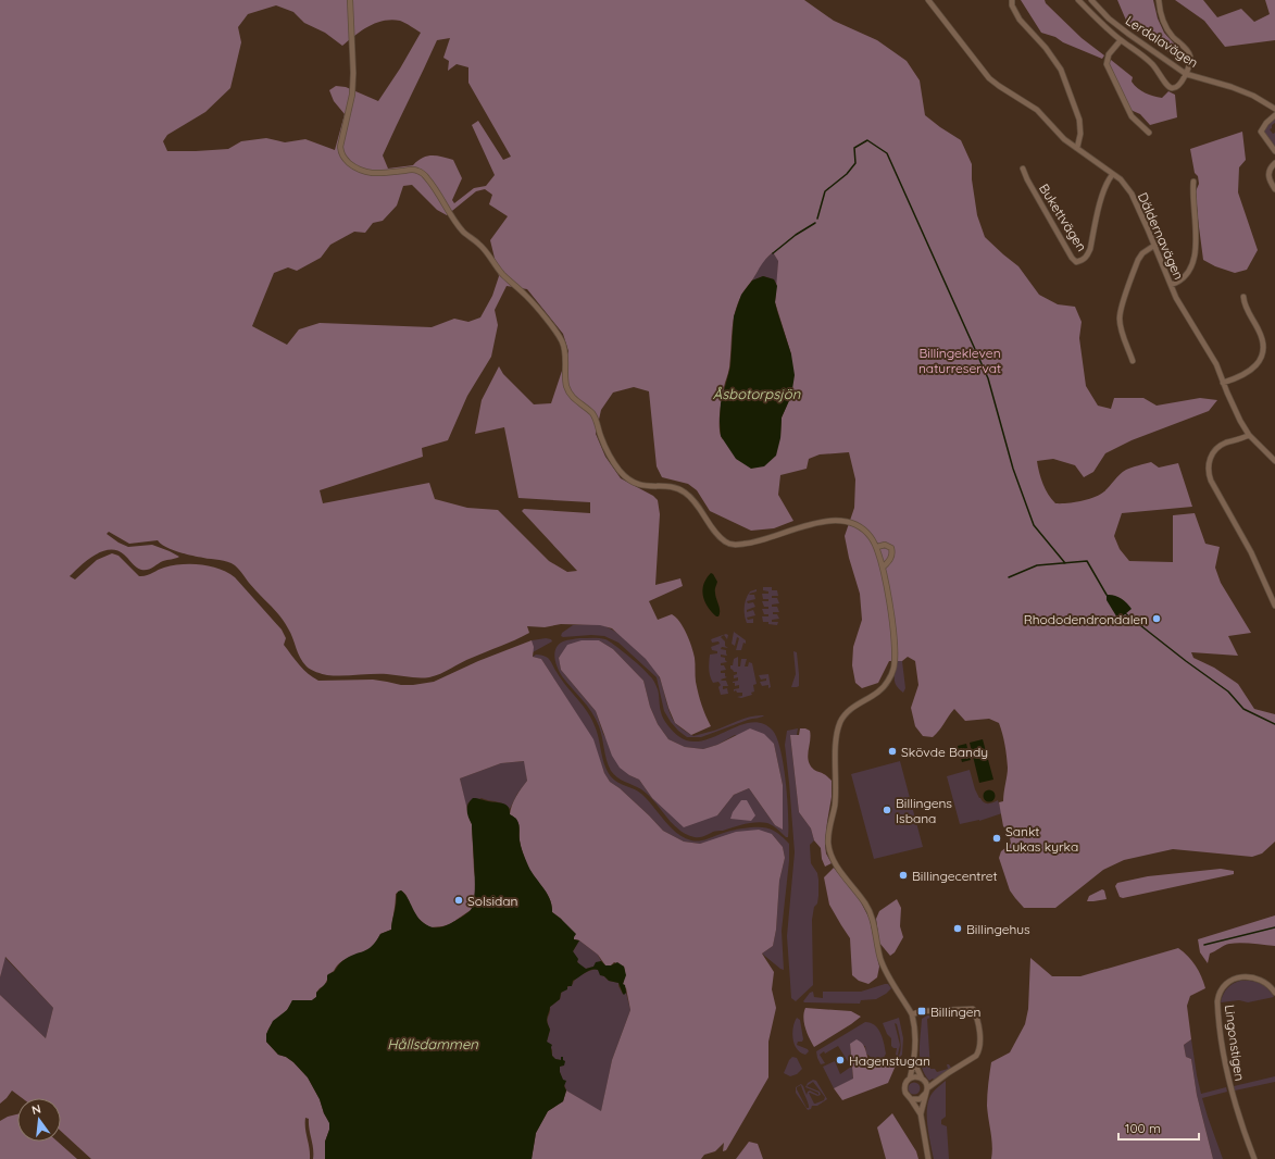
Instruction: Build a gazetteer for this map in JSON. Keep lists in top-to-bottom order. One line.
{"streets":{"street":["Lerdalavägen","Bukettvägen","Däldernavägen","Lingonstigen"]},"crossings":[["Bukettvägen","Däldernavägen"]],"water":["Åsbotorpsjön","Hållsdammen"],"parks":["Billingekleven naturreservat"],"places":{"other":["Rhododendrondalen","Skövde Bandy","Billingens Isbana","Sankt Lukas kyrka","Billingecentret","Solsidan","Billingehus","Hagenstugan"],"transit":["Billingen"]},"scale_bar":"100 m","north":"top"}
